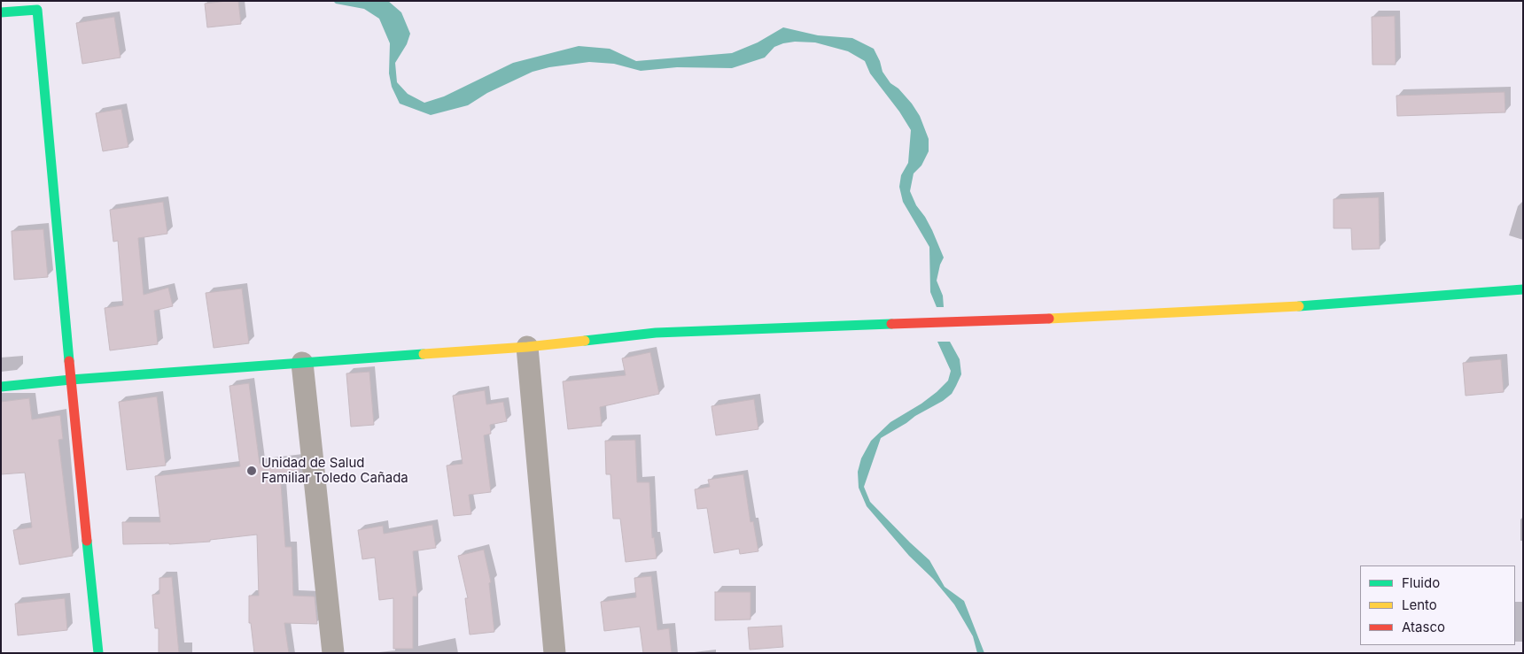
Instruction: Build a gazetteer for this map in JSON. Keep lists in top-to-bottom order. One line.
{"places":["Unidad de Salud Familiar Toledo Cañada"],"legend":["Fluido","Lento","Atasco"]}
